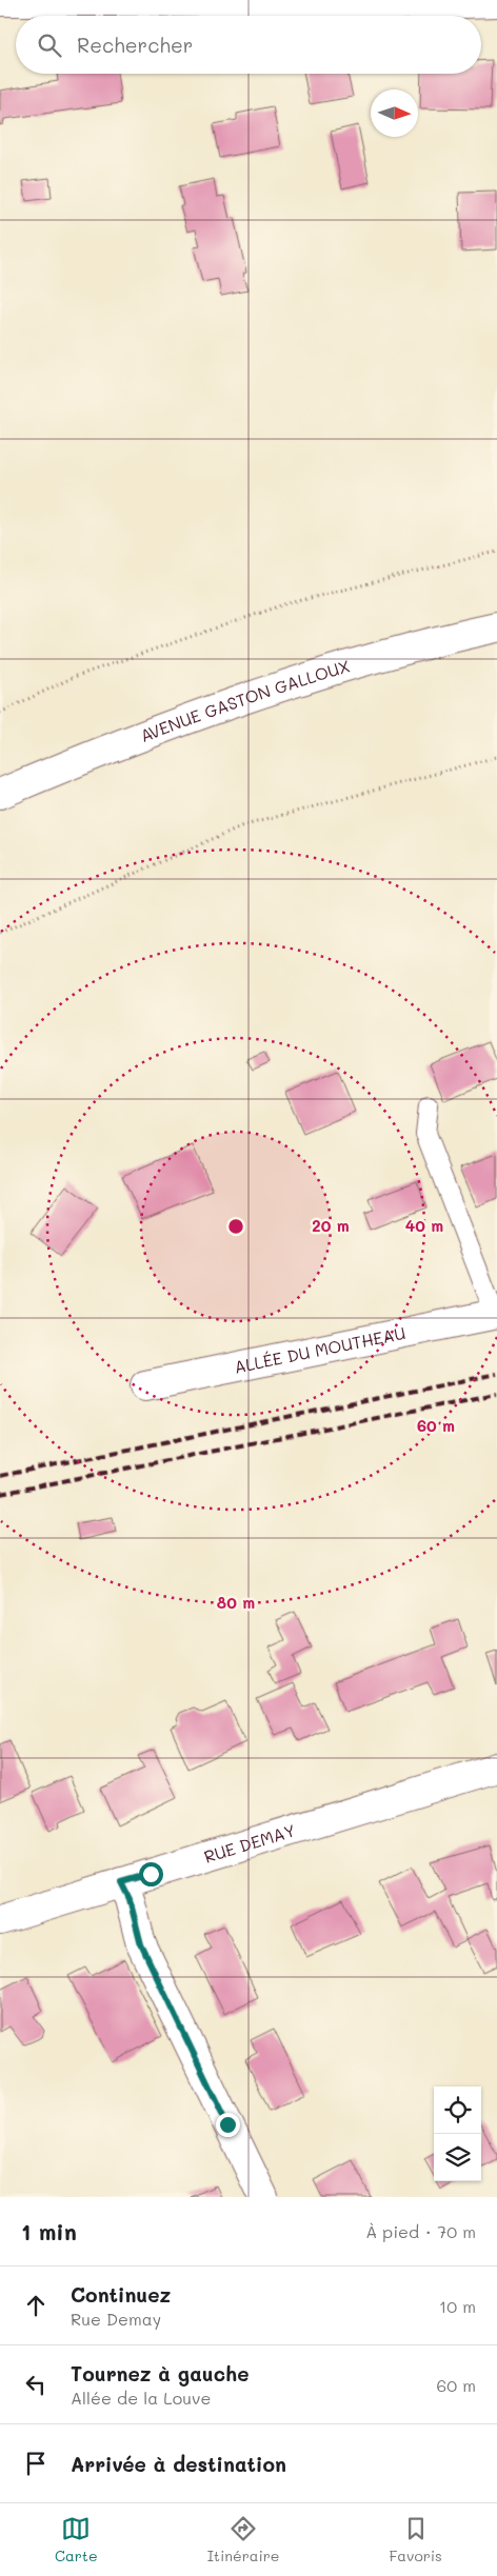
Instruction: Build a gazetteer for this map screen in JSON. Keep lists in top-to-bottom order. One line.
{"streets":{"street":["AVENUE GASTON GALLOUX","ALLÉE DU MOUTHEAU","RUE DEMAY"]},"north":"right","page":{"search":"Rechercher","heading":["1 min","À pied · 70 m"],"list":[["Continuez","Rue Demay","10 m"],["Tournez à gauche","Allée de la Louve","60 m"],"Arrivée à destination"],"nav":["Carte","Itinéraire","Favoris"]},"rings":["20 m","40 m","60 m","80 m"]}
